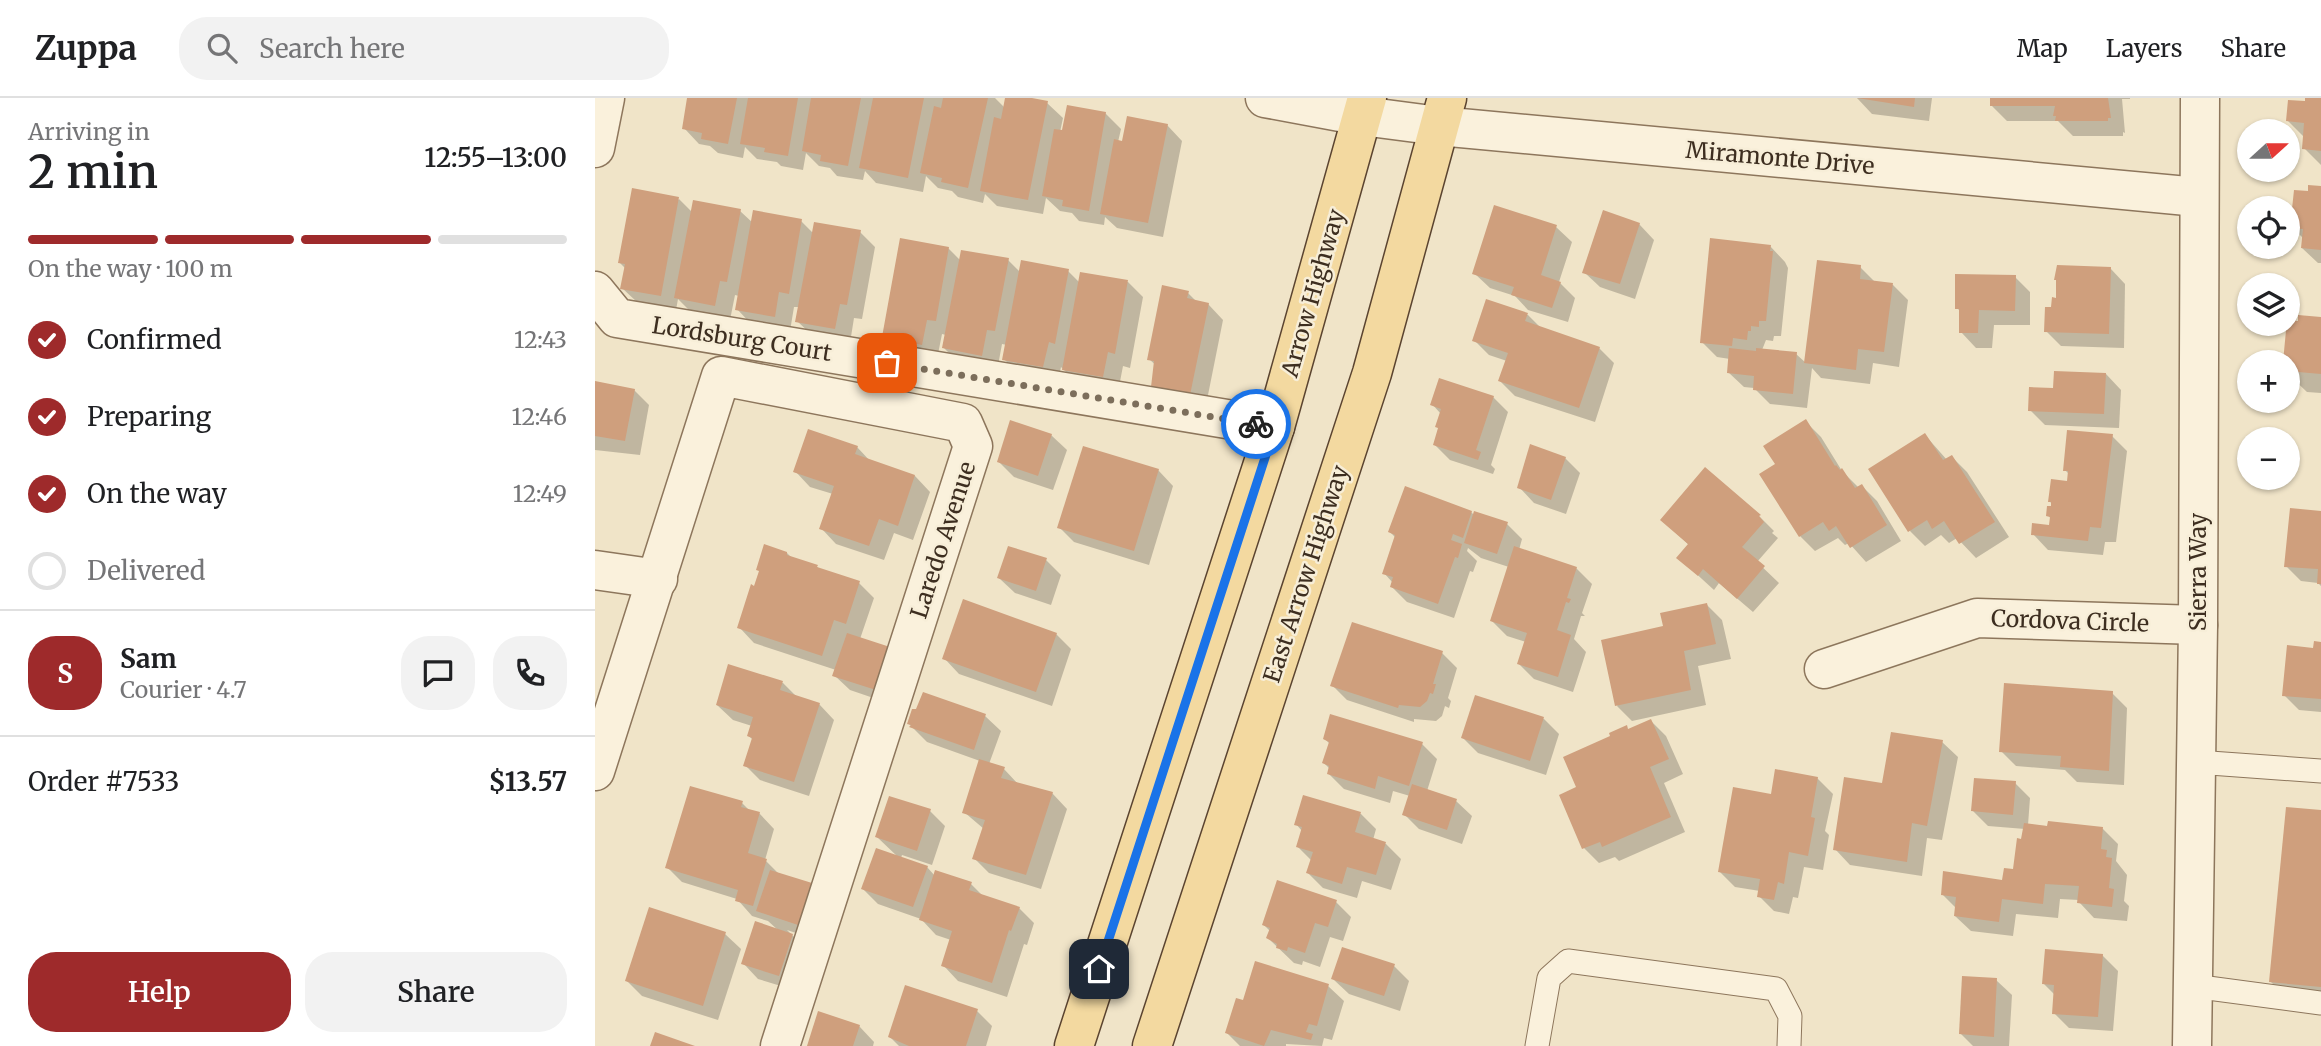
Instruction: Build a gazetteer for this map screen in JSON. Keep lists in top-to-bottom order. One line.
{"streets":{"main road":["Arrow Highway","East Arrow Highway"],"street":["Miramonte Drive","Lordsburg Court","Laredo Avenue","Sierra Way","Cordova Circle"]},"crossings":[["Miramonte Drive","Arrow Highway"],["Miramonte Drive","Sierra Way"],["Miramonte Drive","East Arrow Highway"],["Arrow Highway","Lordsburg Court"],["Sierra Way","Cordova Circle"]],"north":"right","page":{"header":"Zuppa","search":"Search here","nav":["Map","Layers","Share"],"heading":["2 min","Arriving in","12:55–13:00"],"panel":["Sam","Courier · 4.7","Order #7533","$13.57"],"map_buttons":["+","−"],"bar":"On the way · 100 m","list":[["Confirmed","12:43"],["Preparing","12:46"],["On the way","12:49"],"Delivered"],"round":"S","buttons":["Help","Share"]}}
